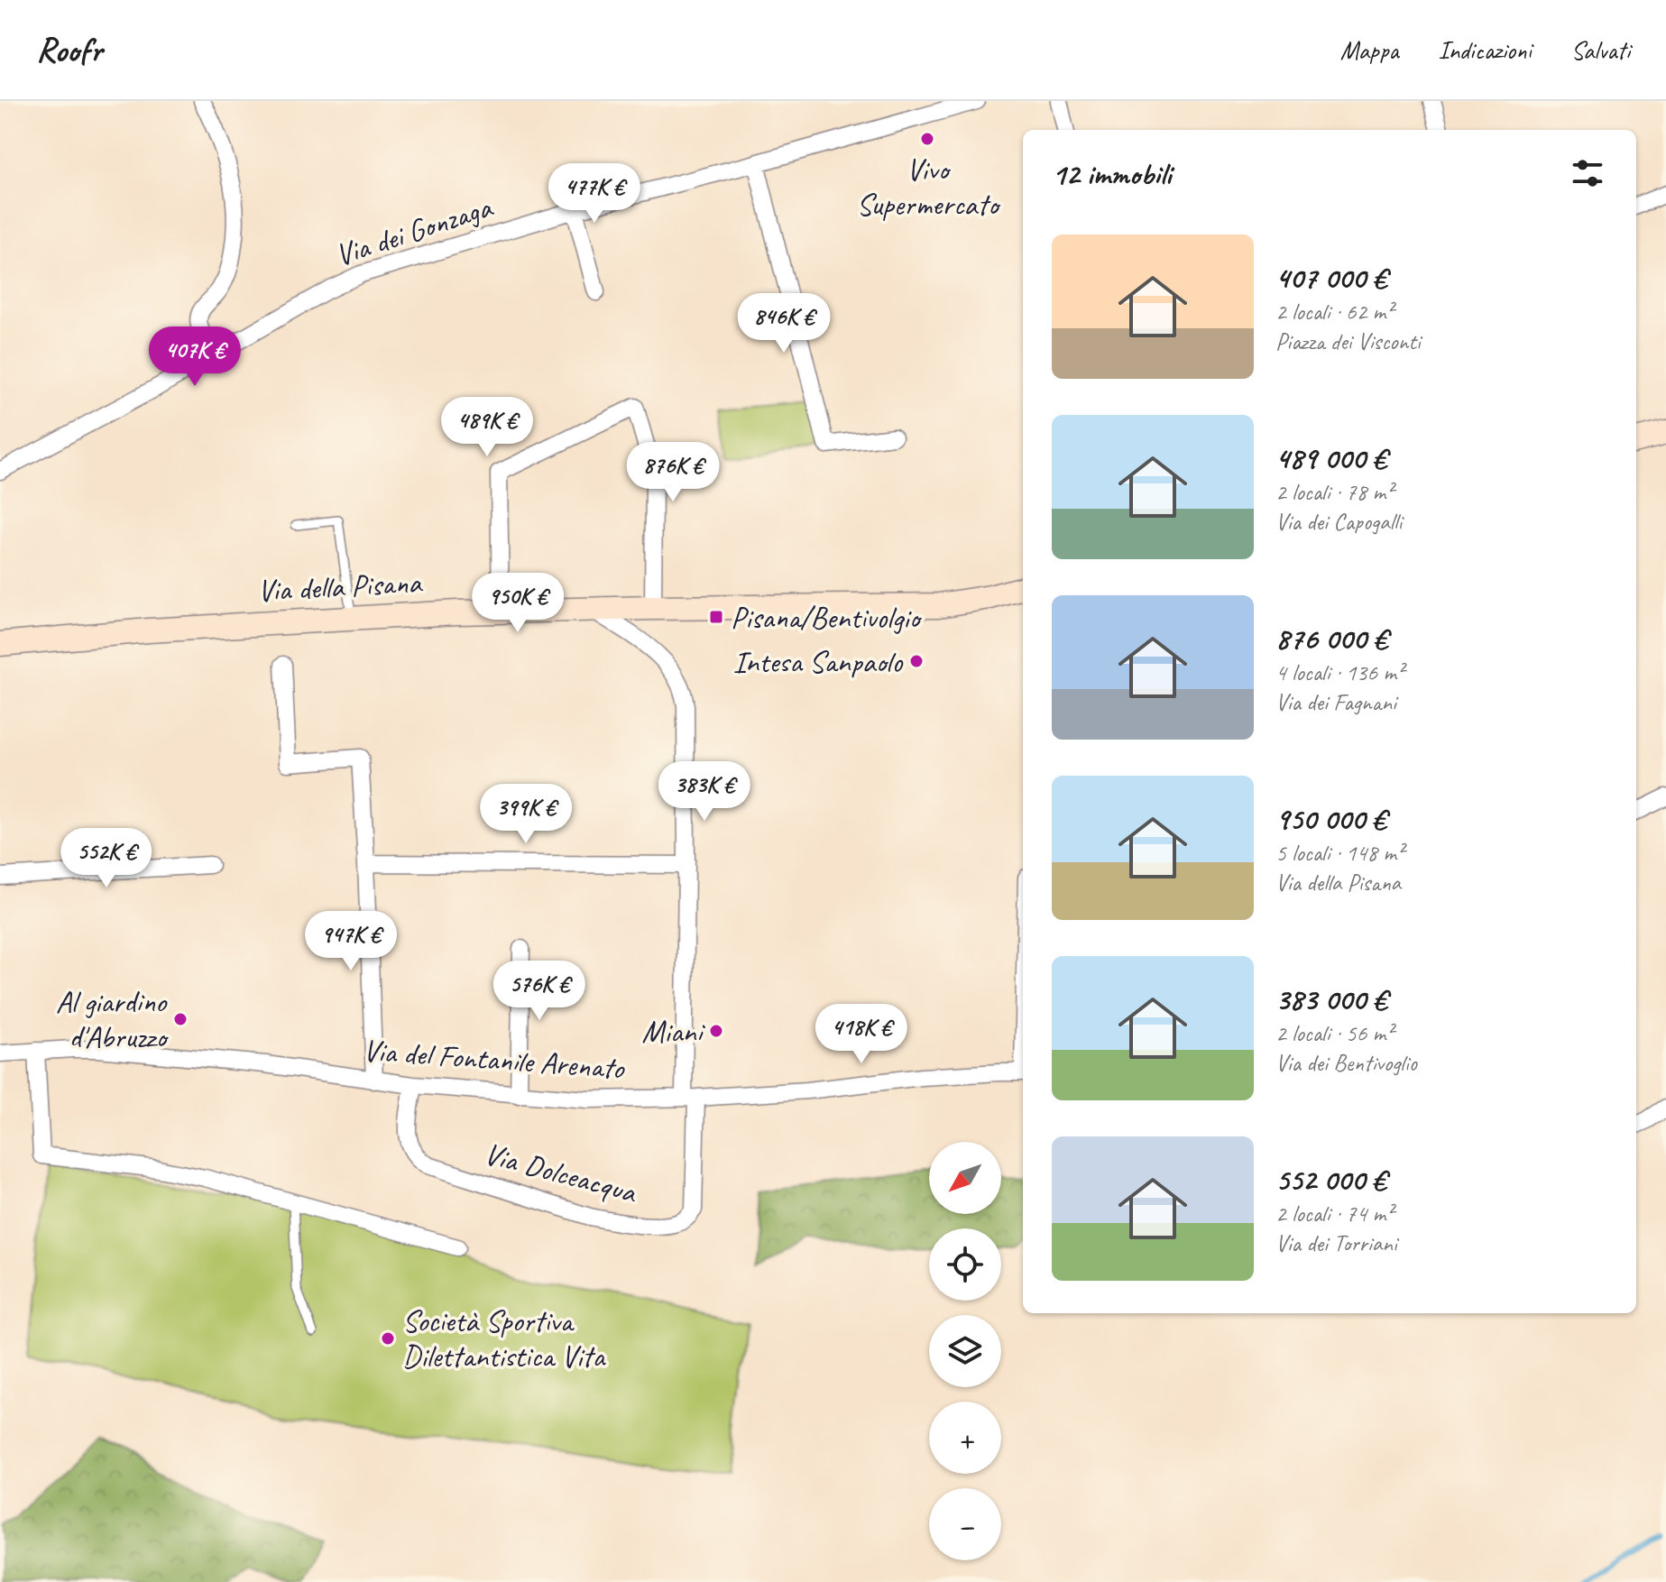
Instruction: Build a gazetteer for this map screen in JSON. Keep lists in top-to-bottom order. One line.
{"streets":{"main road":["Via della Pisana"],"street":["Via dei Gonzaga","Via del Fontanile Arenato","Via Dolceacqua"]},"crossings":[["Via della Pisana","Via Dolceacqua"],["Via del Fontanile Arenato","Via Dolceacqua"]],"places":{"other":["Vivo Supermercato","Intesa Sanpaolo","Al giardino d'Abruzzo","Miani","Società Sportiva Dilettantistica Vita"],"transit":["Pisana/Bentivolgio"]},"north":"bottom left","page":{"header":"Roofr","nav":["Mappa","Indicazioni","Salvati"],"heading":"12 immobili","price":["477K €","846K €","407K €","489K €","876K €","950K €","383K €","399K €","552K €","947K €","576K €","418K €"],"list":[{"name":"407 000 €","note":"2 locali · 62 m² · Piazza dei Visconti"},{"name":"489 000 €","note":"2 locali · 78 m² · Via dei Capogalli"},{"name":"876 000 €","note":"4 locali · 136 m² · Via dei Fagnani"},{"name":"950 000 €","note":"5 locali · 148 m² · Via della Pisana"},{"name":"383 000 €","note":"2 locali · 56 m² · Via dei Bentivoglio"},{"name":"552 000 €","note":"2 locali · 74 m² · Via dei Torriani"}],"map_buttons":["+","−"]}}
